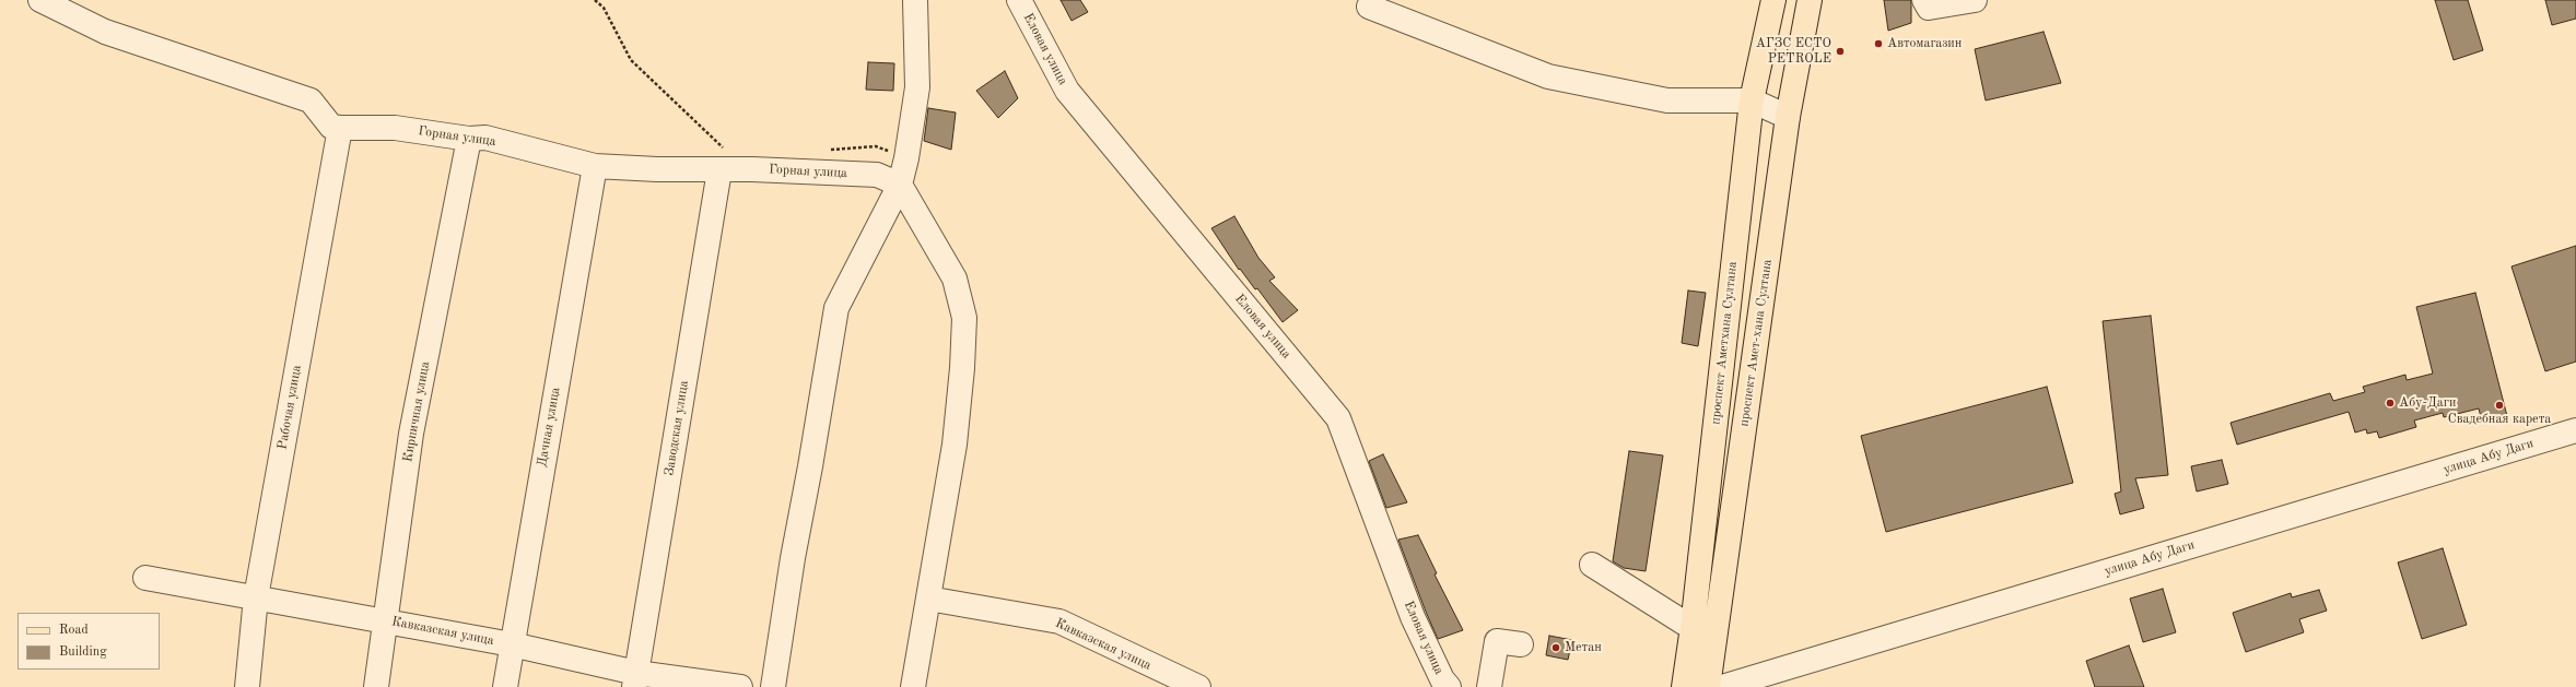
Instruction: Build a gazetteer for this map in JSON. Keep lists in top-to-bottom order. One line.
{"streets":{"main road":["проспект Аметхана Султана","проспект Амет-хана Султана"],"street":["Еловая улица","Горная улица","Рабочая улица","Кирпичная улица","Дачная улица","Заводская улица","улица Абу Даги","Кавказская улица"]},"crossings":[["Горная улица","Рабочая улица"],["Горная улица","Кирпичная улица"],["Горная улица","Дачная улица"],["Горная улица","Заводская улица"],["Рабочая улица","Кавказская улица"],["Кирпичная улица","Кавказская улица"],["Дачная улица","Кавказская улица"],["Заводская улица","Кавказская улица"]],"places":["Автомагазин","АГЗС ECTO PETROLE","Абу-Даги","Свадебная карета","Метан"],"legend":["Road","Building"]}
